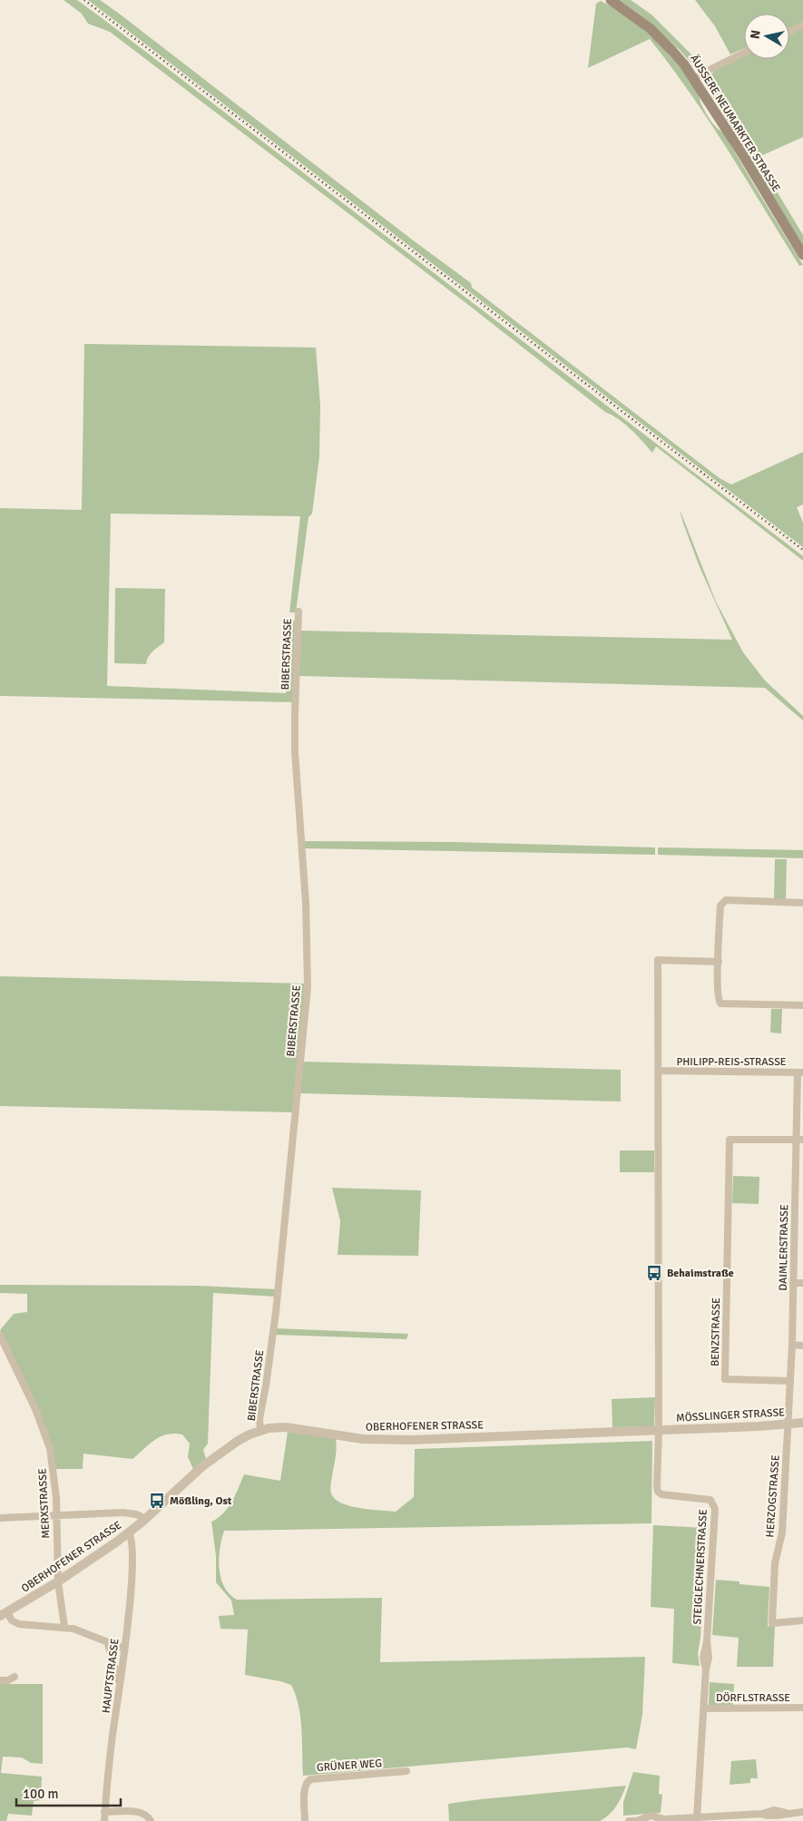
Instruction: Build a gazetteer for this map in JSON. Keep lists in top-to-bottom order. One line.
{"streets":{"main road":["ÄUSSERE NEUMARKTER STRASSE"],"street":["BIBERSTRASSE","PHILIPP-REIS-STRASSE","DAIMLERSTRASSE","BENZSTRASSE","MÖSSLINGER STRASSE","OBERHOFENER STRASSE","HERZOGSTRASSE","MERXSTRASSE","STEIGLECHNERSTRASSE","HAUPTSTRASSE","DÖRFLSTRASSE","GRÜNER WEG"]},"crossings":[["BIBERSTRASSE","OBERHOFENER STRASSE"],["PHILIPP-REIS-STRASSE","DAIMLERSTRASSE"],["DAIMLERSTRASSE","BENZSTRASSE"],["DAIMLERSTRASSE","MÖSSLINGER STRASSE"],["DAIMLERSTRASSE","HERZOGSTRASSE"],["MÖSSLINGER STRASSE","OBERHOFENER STRASSE"],["MÖSSLINGER STRASSE","HERZOGSTRASSE"],["MÖSSLINGER STRASSE","STEIGLECHNERSTRASSE"],["OBERHOFENER STRASSE","MERXSTRASSE"],["OBERHOFENER STRASSE","STEIGLECHNERSTRASSE"],["OBERHOFENER STRASSE","HAUPTSTRASSE"],["STEIGLECHNERSTRASSE","DÖRFLSTRASSE"]],"places":{"bus stop":["Behaimstraße","Mößling, Ost"]},"scale_bar":"100 m","north":"left"}
